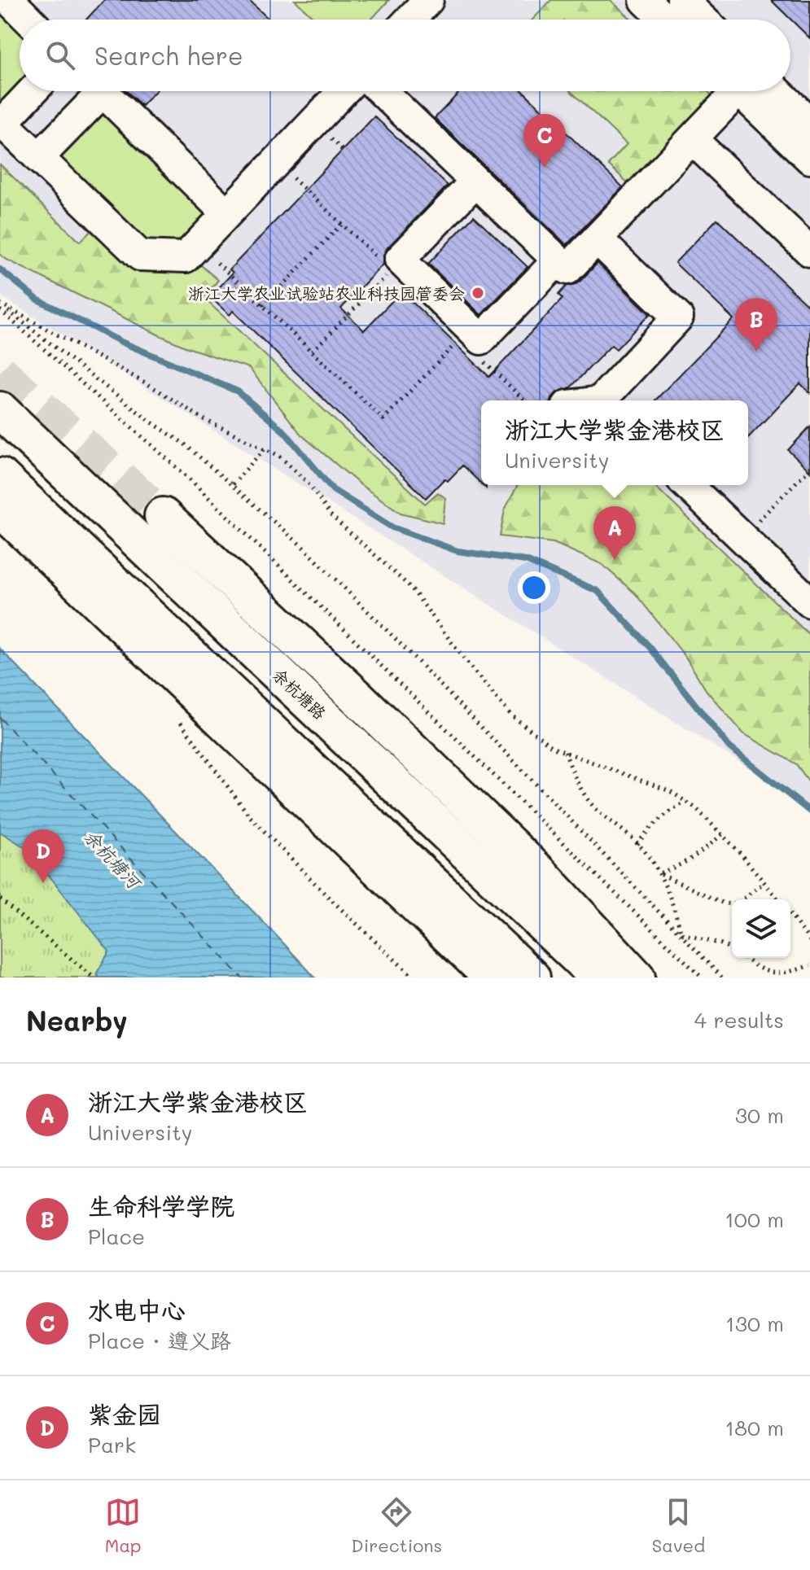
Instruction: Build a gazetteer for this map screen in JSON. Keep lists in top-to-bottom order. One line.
{"streets":{"main road":["余杭塘路"]},"water":["余杭塘河"],"places":["浙江大学农业试验站农业科技园管委会"],"page":{"search":"Search here","pins":["C","B","A","D"],"popup":["浙江大学紫金港校区","University"],"heading":["Nearby","4 results"],"list":[{"mark":"A","name":"浙江大学紫金港校区","note":"University","value":"30 m"},{"mark":"B","name":"生命科学学院","note":"Place","value":"100 m"},{"mark":"C","name":"水电中心","note":"Place · 遵义路","value":"130 m"},{"mark":"D","name":"紫金园","note":"Park","value":"180 m"}],"nav":["Map","Directions","Saved"]}}
